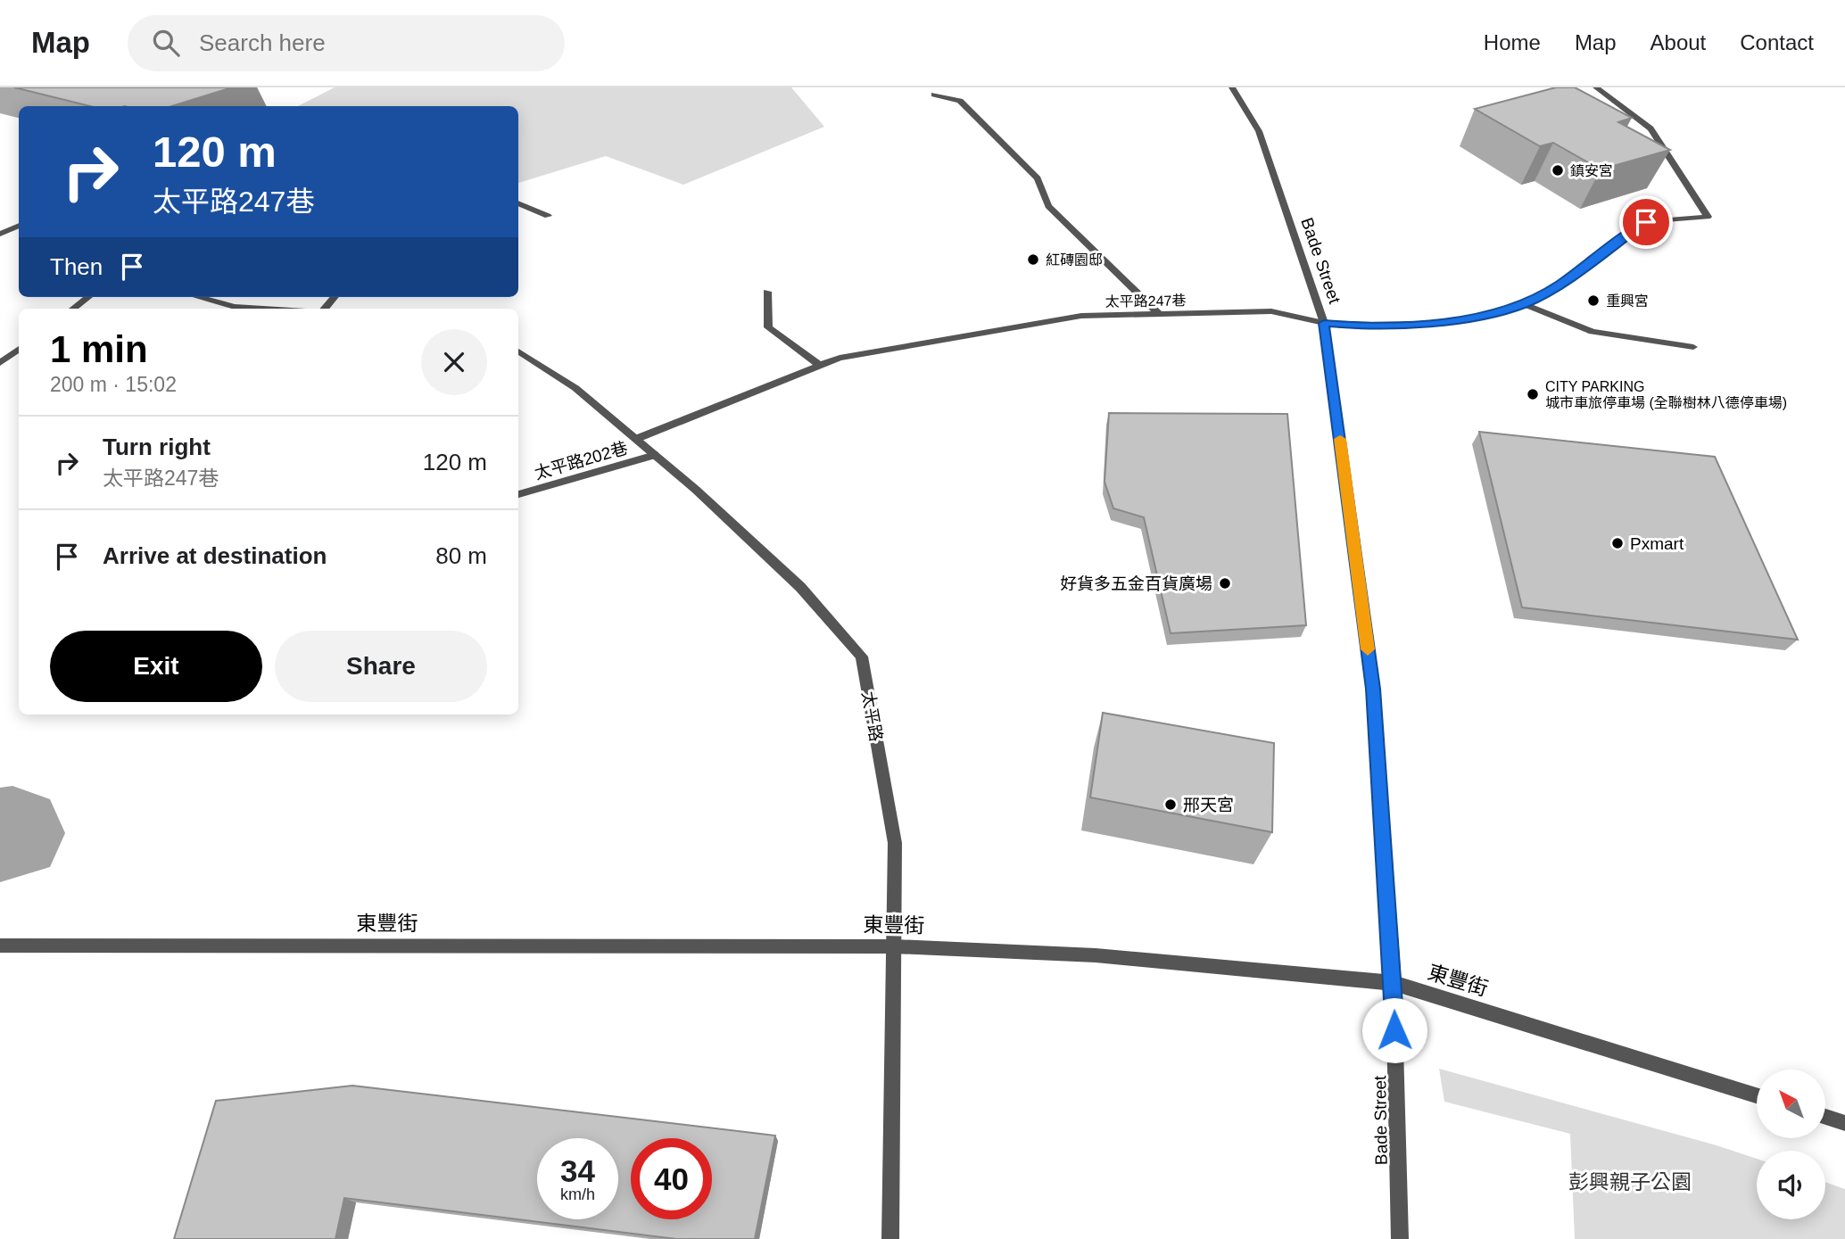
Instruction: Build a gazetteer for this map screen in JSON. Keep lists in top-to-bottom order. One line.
{"streets":{"street":["Bade Street","太平路247巷","太平路202巷","太平路","東豐街"]},"crossings":[["Bade Street","太平路247巷"],["Bade Street","東豐街"],["太平路247巷","太平路"],["太平路202巷","太平路"],["太平路","東豐街"]],"parks":["彭興親子公園"],"places":["鎮安宮","紅磚園邸","重興宮","CITY PARKING 城市車旅停車場 (全聯樹林八德停車場)","Pxmart","好貨多五金百貨廣場","邢天宮"],"north":"top left","page":{"header":"Map","search":"Search here","nav":["Home","Map","About","Contact"],"turn":["120 m","太平路247巷"],"then":"Then","heading":["1 min","200 m · 15:02"],"list":[{"name":"Turn right","note":"太平路247巷","value":"120 m"},{"name":"Arrive at destination","value":"80 m"}],"buttons":["Exit","Share"],"speed":"34 km/h","limit":"40"}}
